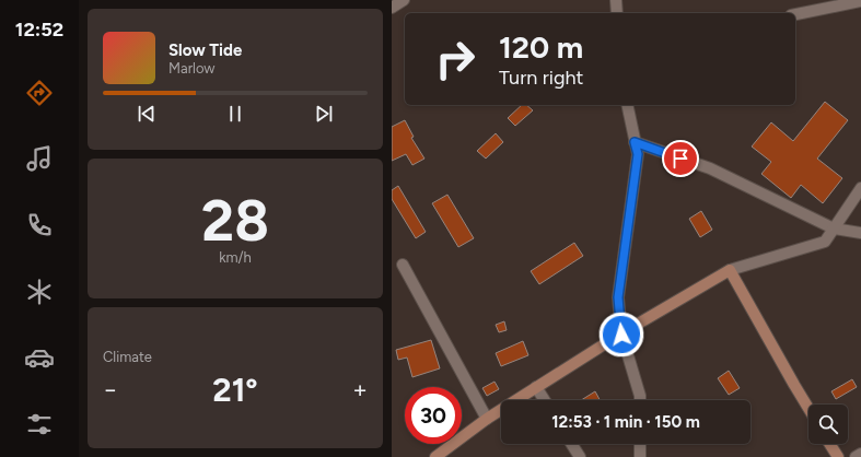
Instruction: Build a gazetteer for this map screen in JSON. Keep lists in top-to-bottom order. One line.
{"page":{"tabs":"12:52","turn":["120 m","Turn right"],"song":["Slow Tide","Marlow"],"tile":[["28","km/h"],"Climate"],"heat":["−","21°","+"],"limit":"30","trip":"12:53 · 1 min · 150 m"}}
